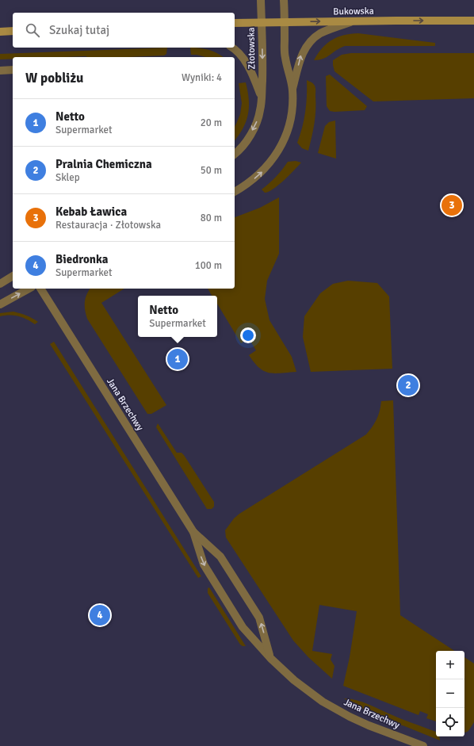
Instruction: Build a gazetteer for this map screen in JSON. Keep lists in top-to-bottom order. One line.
{"streets":{"main road":["Bukowska"],"street":["Złotowska","Jana Brzechwy"]},"crossings":[["Bukowska","Złotowska"]],"one_way":["Bukowska"],"page":{"search":"Szukaj tutaj","heading":["W pobliżu","Wyniki: 4"],"list":[{"mark":"1","name":"Netto","note":"Supermarket","value":"20 m"},{"mark":"2","name":"Pralnia Chemiczna","note":"Sklep","value":"50 m"},{"mark":"3","name":"Kebab Ławica","note":"Restauracja · Złotowska","value":"80 m"},{"mark":"4","name":"Biedronka","note":"Supermarket","value":"100 m"}],"pins":["3","1","2","4"],"popup":["Netto","Supermarket"],"map_buttons":["+","−"]}}
